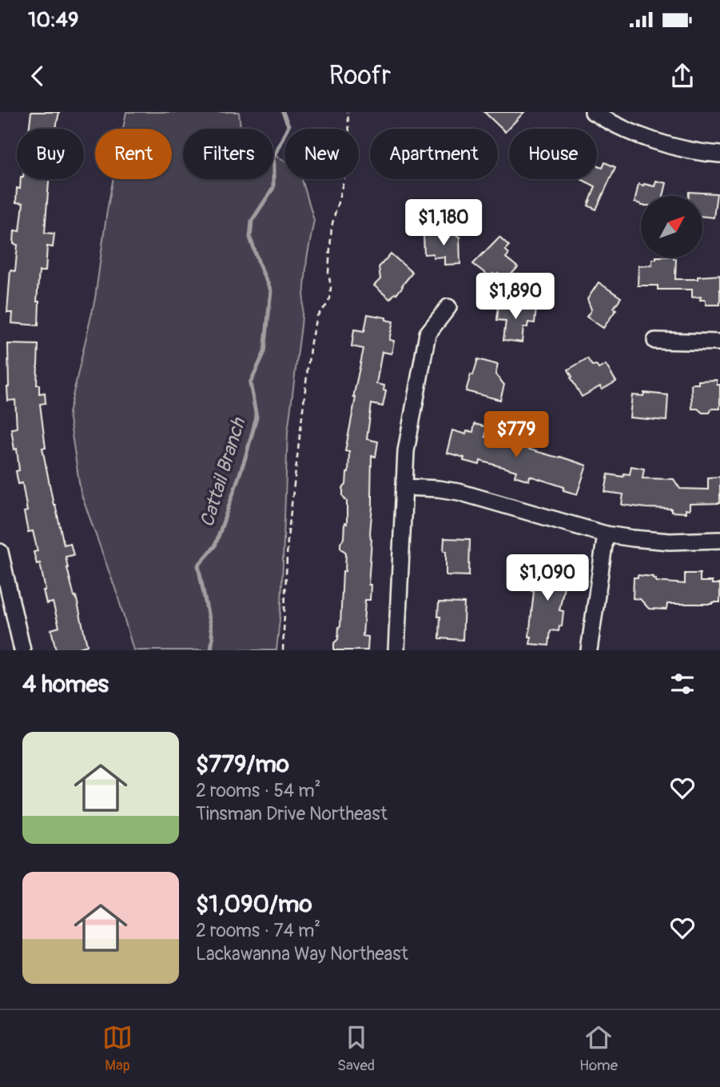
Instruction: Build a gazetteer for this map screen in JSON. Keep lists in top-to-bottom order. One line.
{"water":["Cattail Branch"],"north":"top right","page":{"status":"10:49","header":"Roofr","chip":["Buy","Rent","Filters","New","Apartment","House"],"price":["$1,180","$1,890","$779","$1,090"],"heading":"4 homes","list":[{"name":"$779/mo","note":"2 rooms · 54 m² · Tinsman Drive Northeast"},{"name":"$1,090/mo","note":"2 rooms · 74 m² · Lackawanna Way Northeast"}],"tabs":["Map","Saved","Home"]}}
